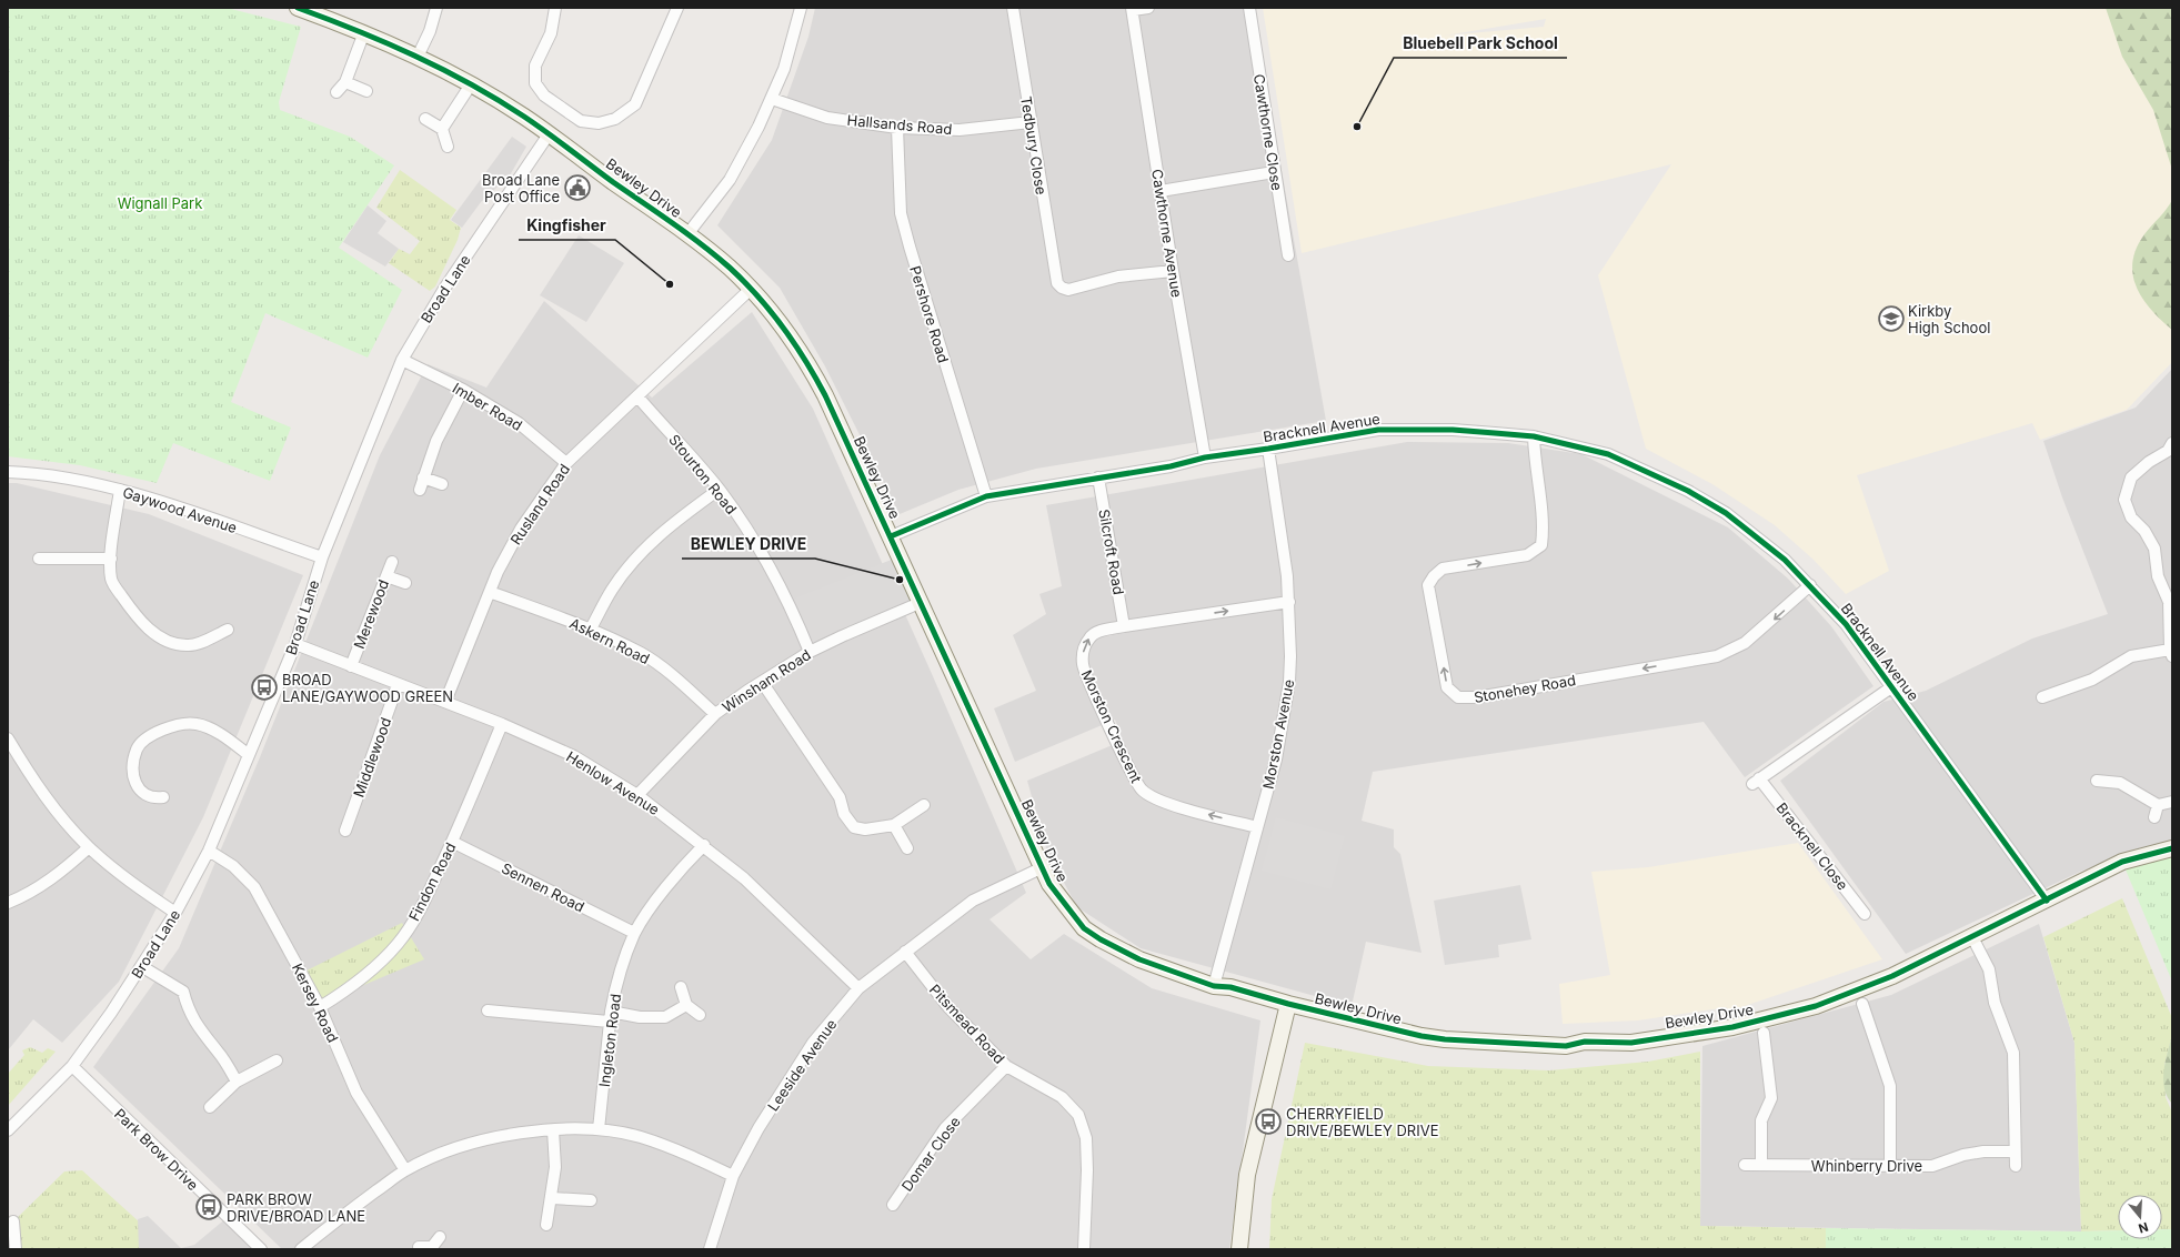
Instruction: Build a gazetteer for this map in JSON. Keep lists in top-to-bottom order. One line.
{"streets":{"street":["Hallsands Road","Cawthorne Close","Tedbury Close","Bewley Drive","Cawthorne Avenue","Broad Lane","Pershore Road","Imber Road","Bracknell Avenue","Stourton Road","Rusland Road","Gaywood Avenue","Silcroft Road","Merewood","Askern Road","Winsham Road","Stonehey Road","Morston Crescent","Morston Avenue","Middlewood","Henlow Avenue","Bracknell Close","Findon Road","Sennen Road","Kersey Road","Pitsmead Road","Ingleton Road","Leeside Avenue","Park Brow Drive","Domar Close","Whinberry Drive"]},"crossings":[["Hallsands Road","Tedbury Close"],["Hallsands Road","Pershore Road"],["Tedbury Close","Cawthorne Avenue"],["Bewley Drive","Broad Lane"],["Bewley Drive","Bracknell Avenue"],["Bewley Drive","Rusland Road"],["Bewley Drive","Winsham Road"],["Bewley Drive","Morston Avenue"],["Bewley Drive","Leeside Avenue"],["Cawthorne Avenue","Bracknell Avenue"],["Broad Lane","Imber Road"],["Broad Lane","Gaywood Avenue"],["Broad Lane","Henlow Avenue"],["Broad Lane","Kersey Road"],["Broad Lane","Park Brow Drive"],["Pershore Road","Bracknell Avenue"],["Imber Road","Rusland Road"],["Bracknell Avenue","Silcroft Road"],["Bracknell Avenue","Stonehey Road"],["Bracknell Avenue","Morston Avenue"],["Bracknell Avenue","Bracknell Close"],["Stourton Road","Rusland Road"],["Stourton Road","Winsham Road"],["Rusland Road","Askern Road"],["Rusland Road","Henlow Avenue"],["Silcroft Road","Morston Crescent"],["Merewood","Henlow Avenue"],["Askern Road","Winsham Road"],["Winsham Road","Henlow Avenue"],["Morston Crescent","Morston Avenue"],["Middlewood","Henlow Avenue"],["Henlow Avenue","Findon Road"],["Henlow Avenue","Ingleton Road"],["Henlow Avenue","Leeside Avenue"],["Findon Road","Sennen Road"],["Findon Road","Kersey Road"],["Sennen Road","Ingleton Road"],["Pitsmead Road","Leeside Avenue"],["Pitsmead Road","Domar Close"]],"parks":["Wignall Park"],"places":{"other":["Bluebell Park School","Kingfisher","BEWLEY DRIVE"],"public building":["Broad Lane Post Office"],"school or university":["Kirkby High School"],"bus stop":["BROAD LANE/GAYWOOD GREEN","CHERRYFIELD DRIVE/BEWLEY DRIVE","PARK BROW DRIVE/BROAD LANE"]},"north":"bottom"}
